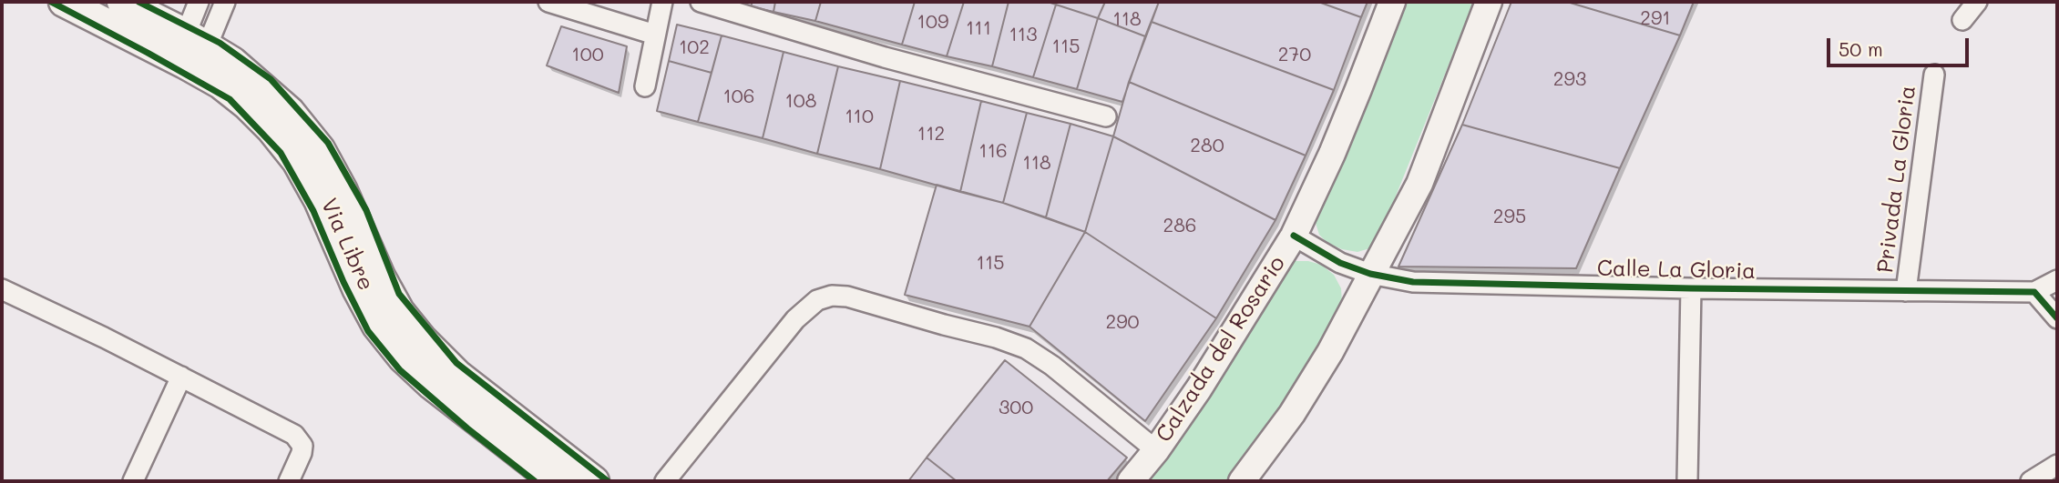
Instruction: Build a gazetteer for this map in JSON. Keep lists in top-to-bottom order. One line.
{"streets":{"street":["Privada La Gloria","Calle La Gloria","Calzada del Rosario"],"cycle path":["Via Libre"]},"crossings":[["Privada La Gloria","Calle La Gloria"],["Calle La Gloria","Calzada del Rosario"]],"house_numbers":["291","118","109","111","113","115","102","100","270","293","106","108","110","112","280","116","118","295","286","115","290","300"],"scale_bar":"50 m"}
